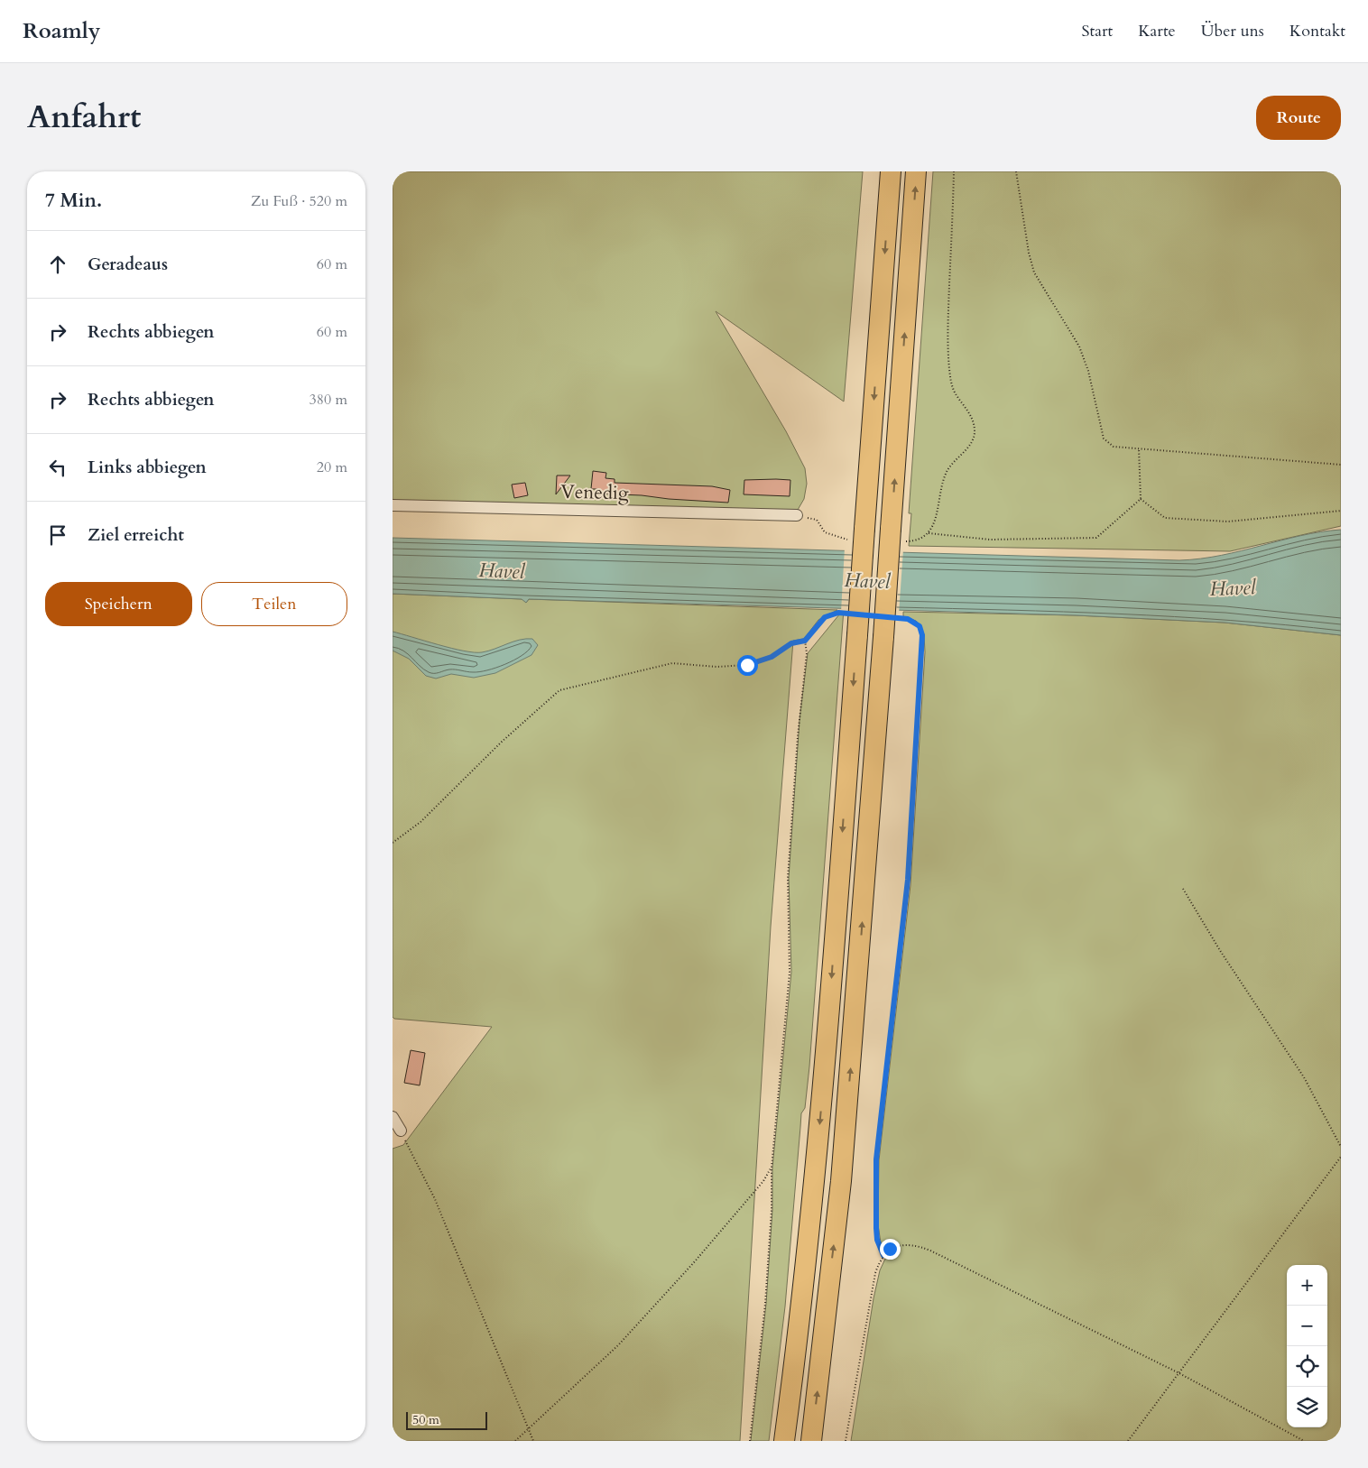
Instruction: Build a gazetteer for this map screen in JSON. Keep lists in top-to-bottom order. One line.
{"streets":{"street":["Venedig"]},"water":["Havel"],"scale_bar":"50 m","page":{"header":"Roamly","nav":["Start","Karte","Über uns","Kontakt"],"title":"Anfahrt","buttons":["Route",["Speichern","Teilen"]],"heading":["7 Min.","Zu Fuß · 520 m"],"list":[["Geradeaus","60 m"],["Rechts abbiegen","60 m"],["Rechts abbiegen","380 m"],["Links abbiegen","20 m"],"Ziel erreicht"],"map_buttons":["+","−"],"scale":"50 m"}}
